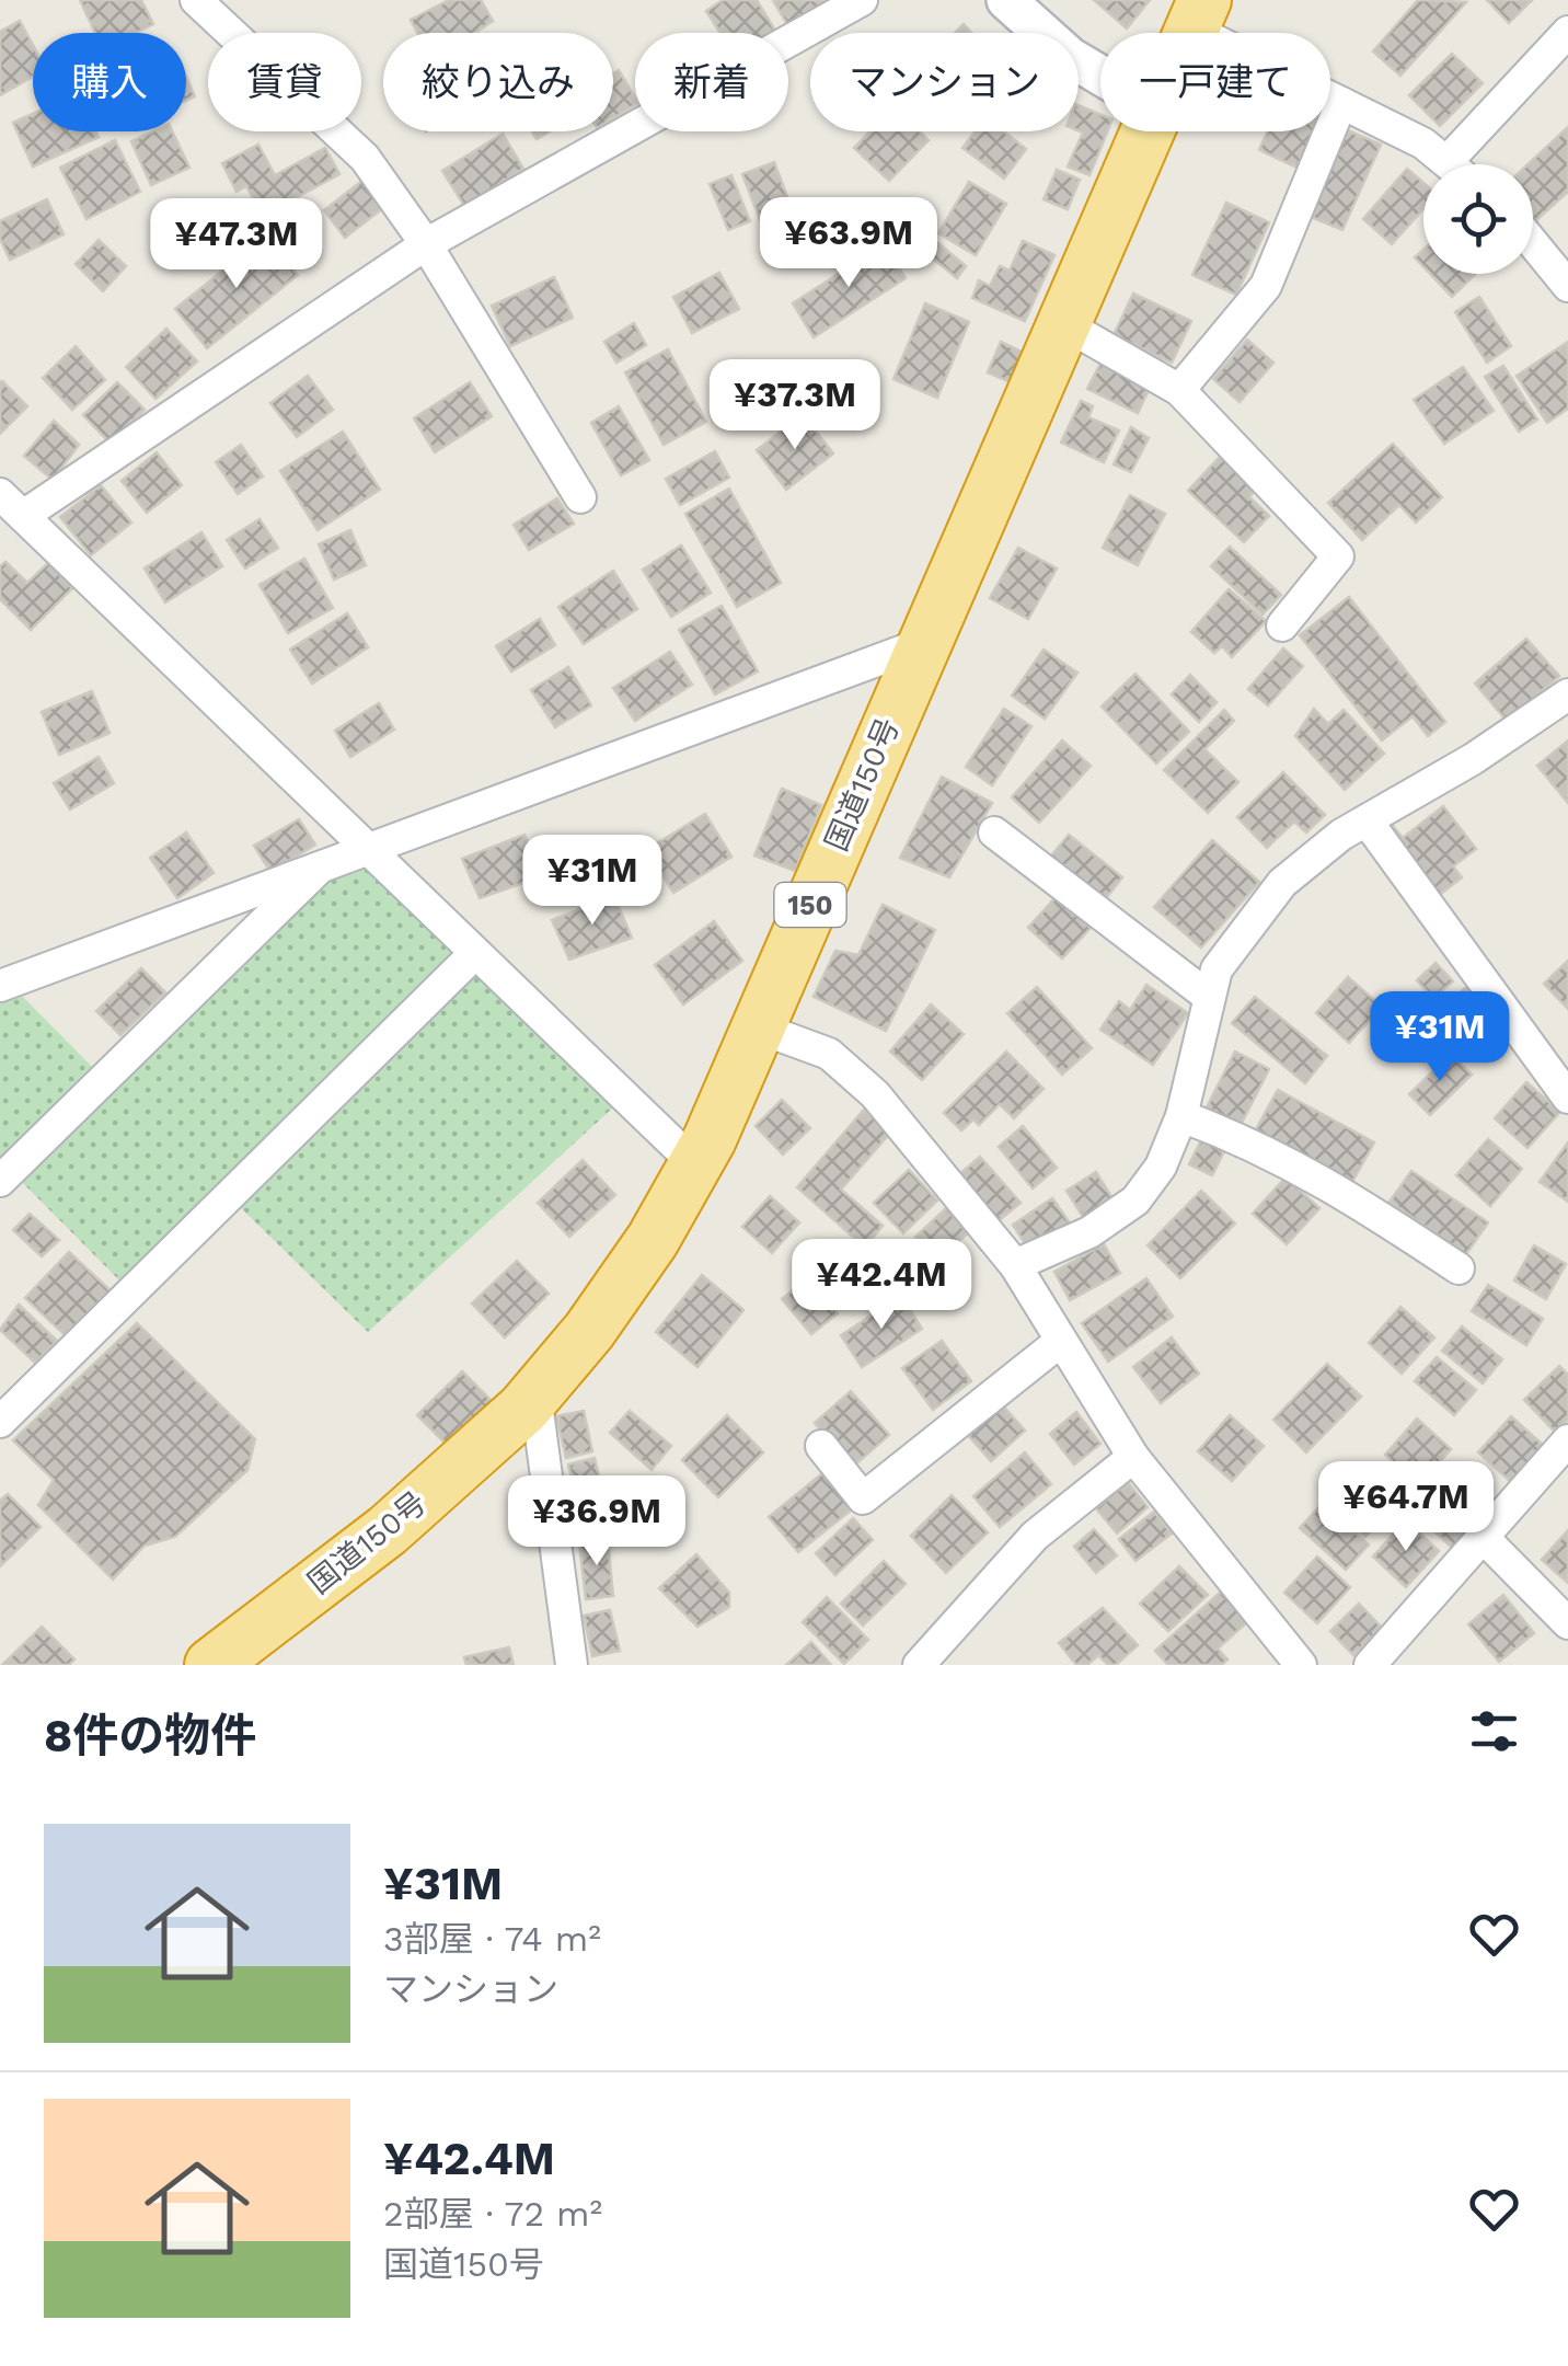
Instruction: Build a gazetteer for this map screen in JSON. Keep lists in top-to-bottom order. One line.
{"streets":{"highway":["国道150号","150"]},"page":{"chip":["購入","賃貸","絞り込み","新着","マンション","一戸建て"],"price":["¥63.9M","¥47.3M","¥37.3M","¥31M","¥31M","¥42.4M","¥64.7M","¥36.9M"],"heading":"8件の物件","list":[{"name":"¥31M","note":"3部屋 · 74 m² · マンション"},{"name":"¥42.4M","note":"2部屋 · 72 m² · 国道150号"}]}}
